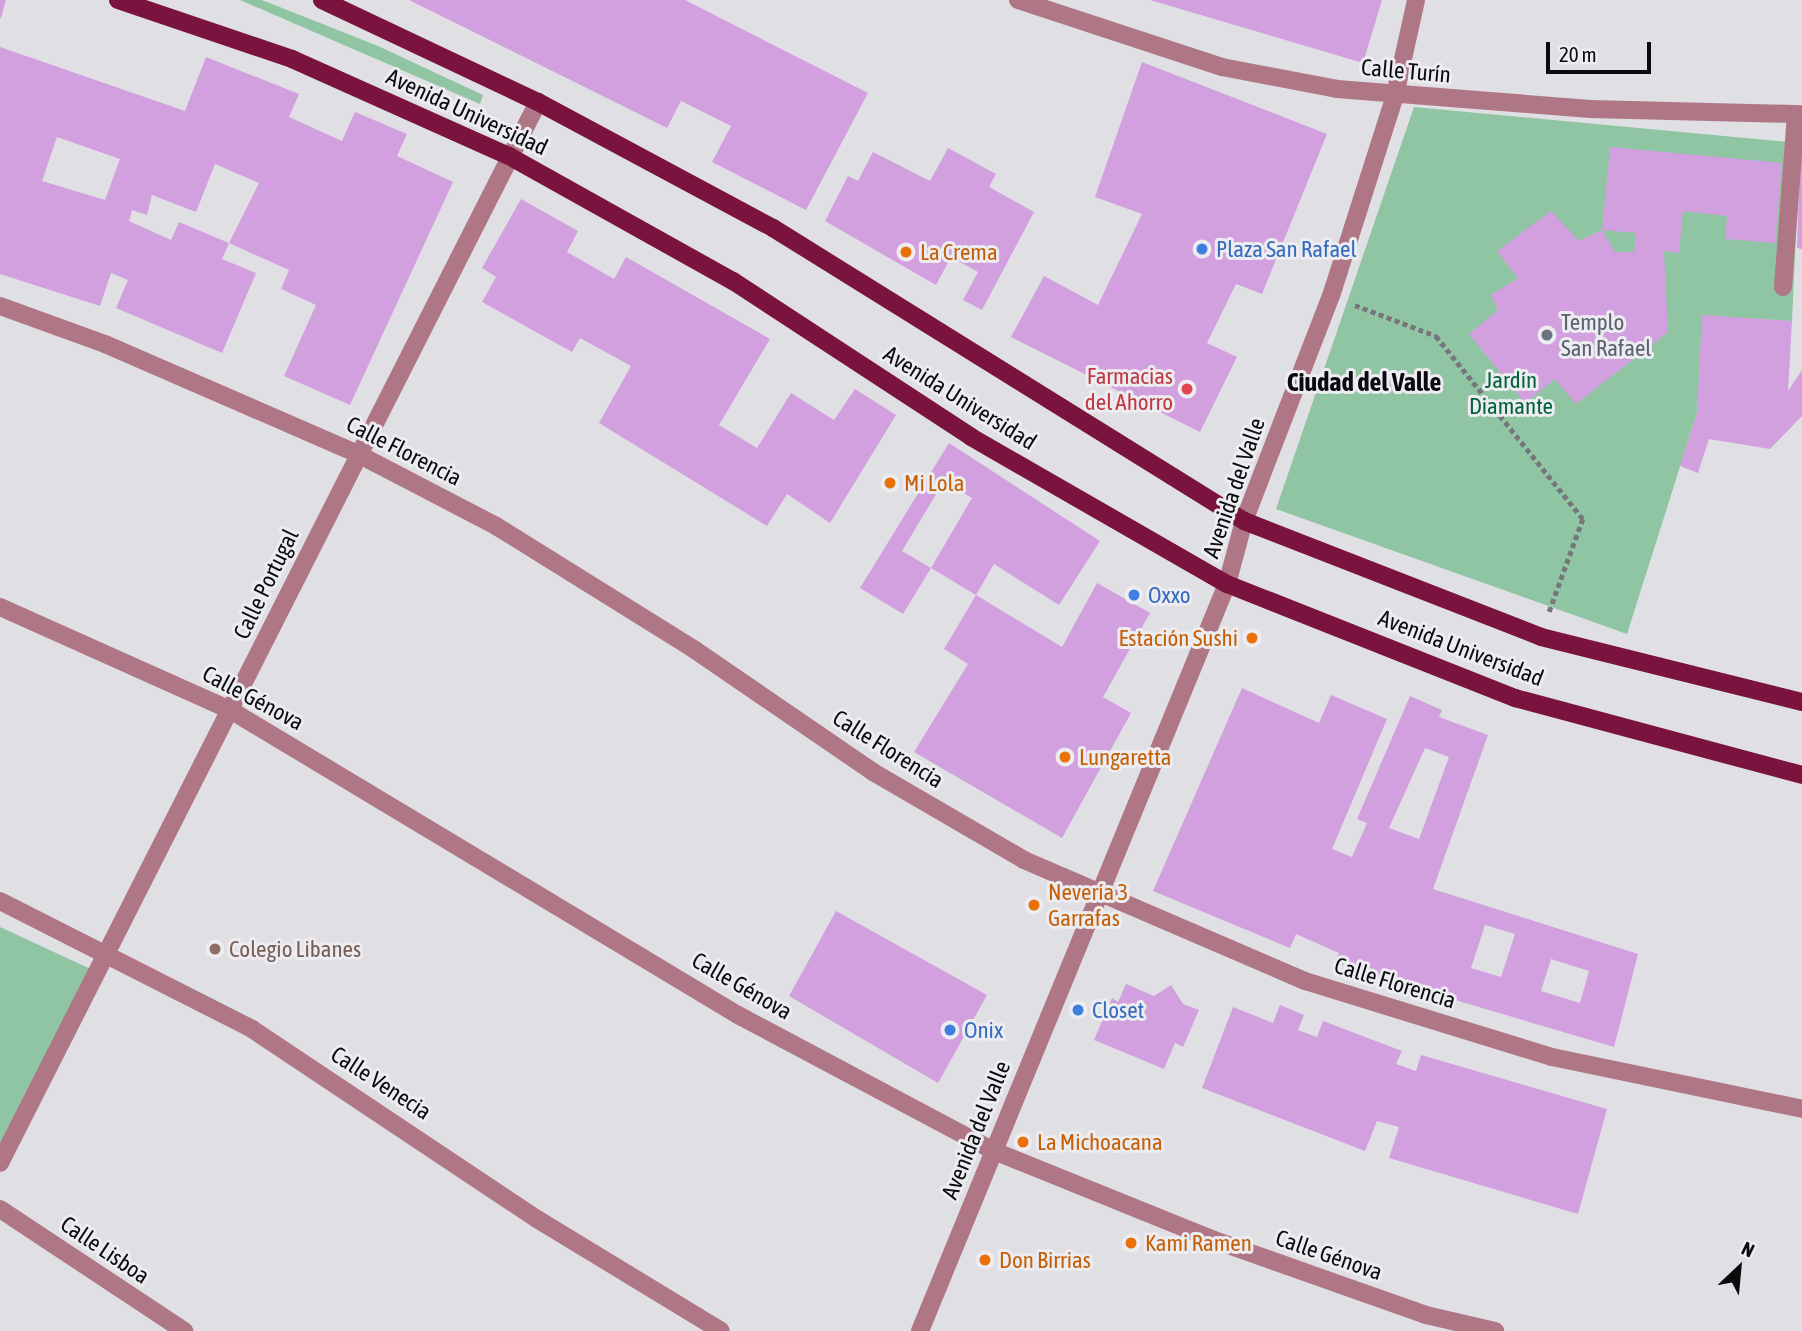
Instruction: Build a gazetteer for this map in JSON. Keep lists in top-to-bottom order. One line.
{"streets":{"main road":["Avenida Universidad"],"street":["Calle Turín","Calle Florencia","Avenida del Valle","Calle Portugal","Calle Génova","Calle Venecia","Calle Lisboa"]},"crossings":[["Calle Turín","Avenida del Valle"],["Avenida Universidad","Avenida del Valle"],["Avenida Universidad","Calle Portugal"],["Calle Florencia","Avenida del Valle"],["Calle Florencia","Calle Portugal"],["Avenida del Valle","Calle Génova"],["Calle Portugal","Calle Génova"],["Calle Portugal","Calle Venecia"]],"districts":["Ciudad del Valle"],"parks":["Jardín Diamante"],"places":["Plaza San Rafael","La Crema","Templo San Rafael","Farmacias del Ahorro","Mi Lola","Oxxo","Estación Sushi","Lungaretta","Nevería 3 Garrafas","Colegio Libanes","Closet","Onix","La Michoacana","Kami Ramen","Don Birrias"],"scale_bar":"20 m","north":"top right"}
